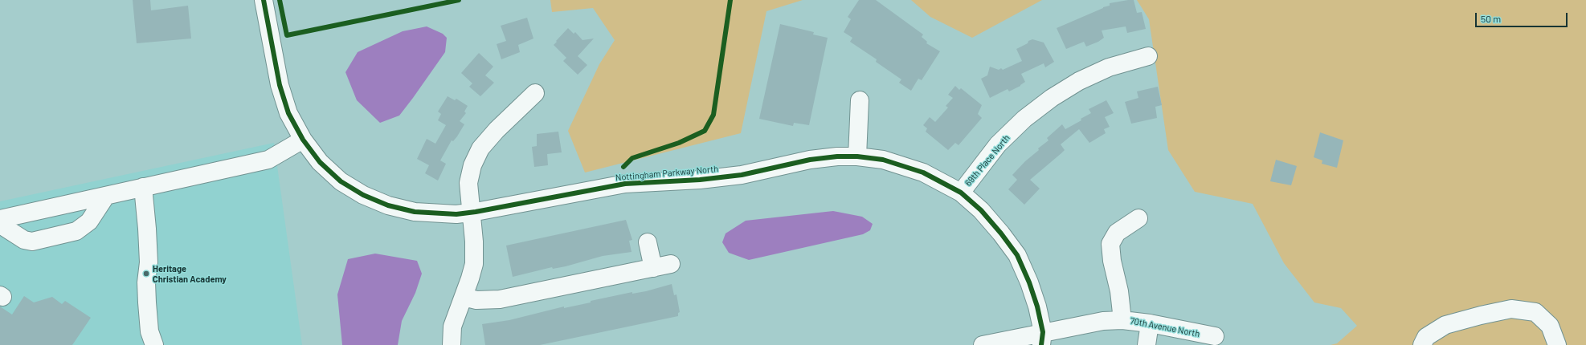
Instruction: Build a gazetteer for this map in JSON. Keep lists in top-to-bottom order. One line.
{"streets":{"street":["69th Place North","Nottingham Parkway North","70th Avenue North"]},"crossings":[["69th Place North","Nottingham Parkway North"],["Nottingham Parkway North","70th Avenue North"]],"places":["Heritage Christian Academy"],"scale_bar":"50 m"}
